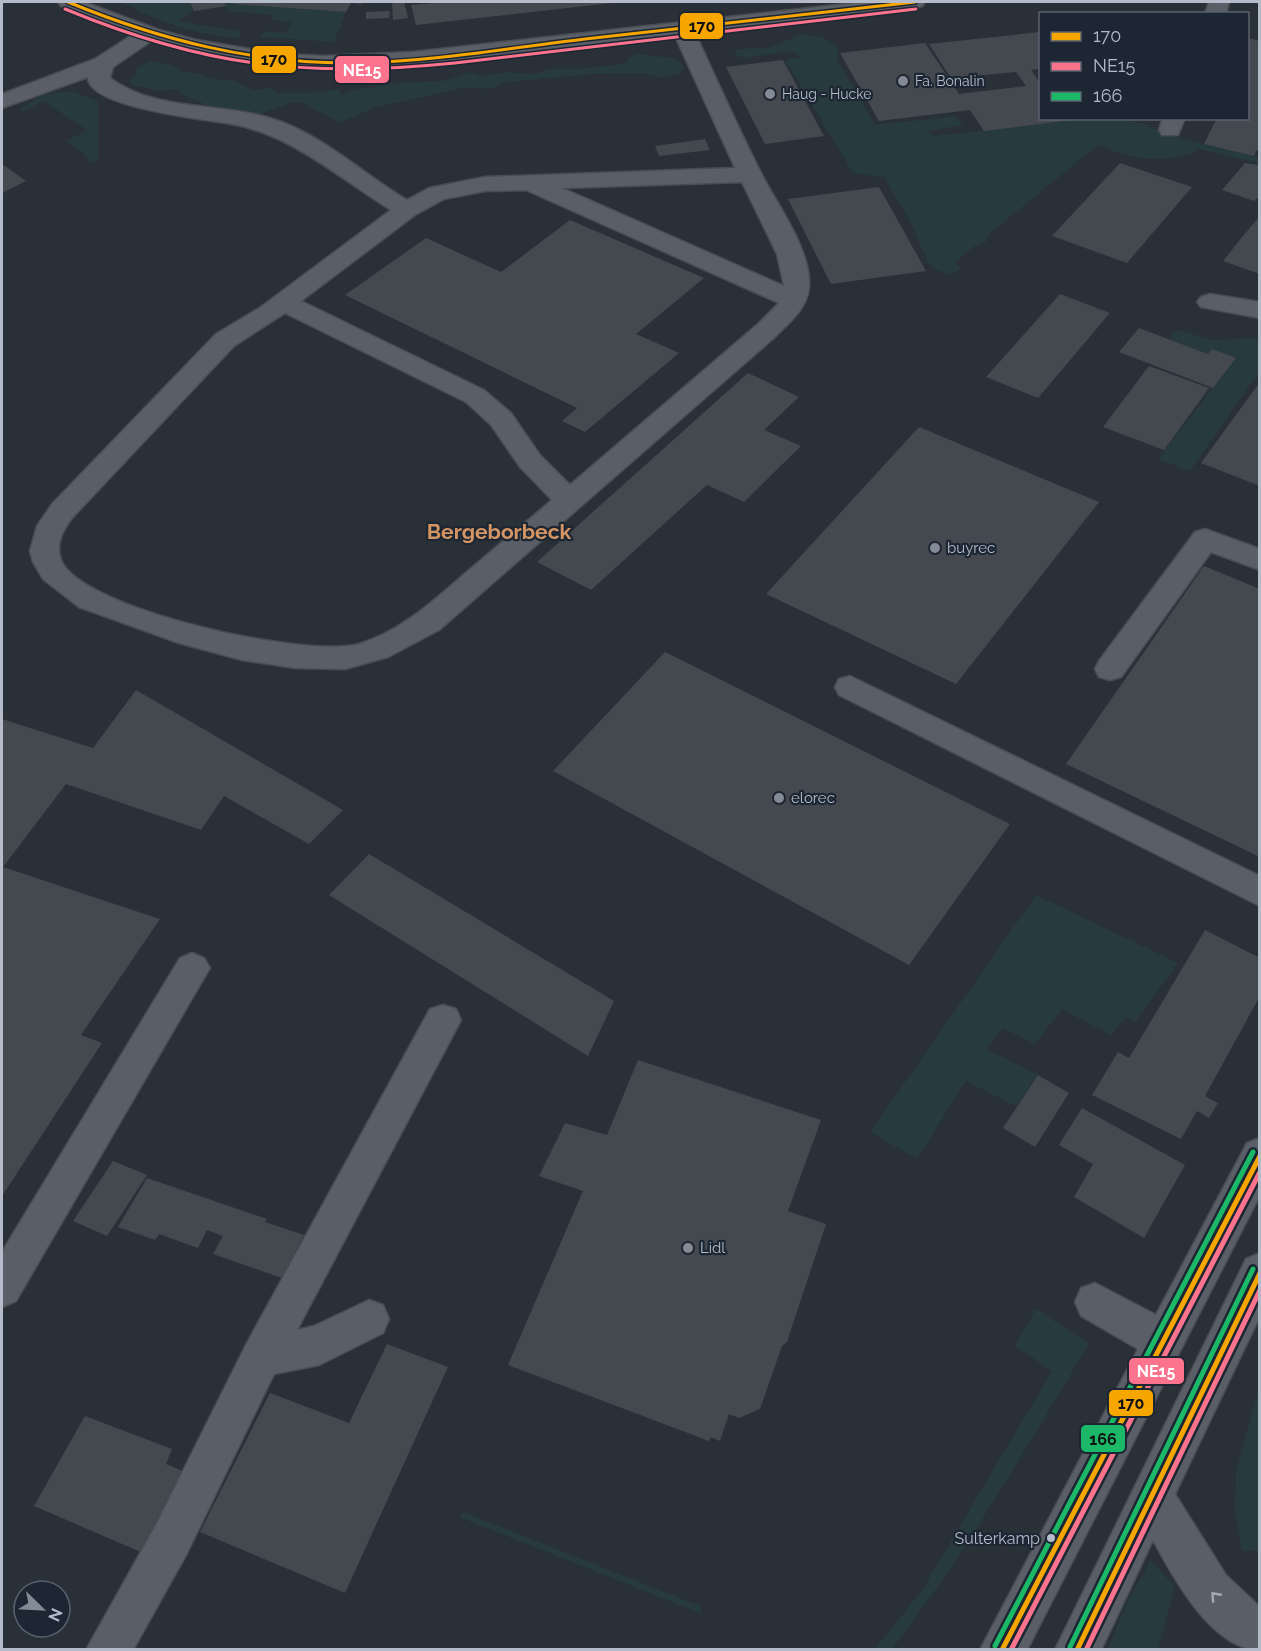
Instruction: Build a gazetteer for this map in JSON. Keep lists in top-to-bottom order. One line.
{"districts":["Bergeborbeck"],"places":["Fa. Bonalin","Haug - Hucke","buyrec","elorec","Lidl","Sulterkamp"],"lines":["transit line 170","transit line NE15","transit line 166"],"legend":["170","NE15","166"],"north":"bottom right"}
